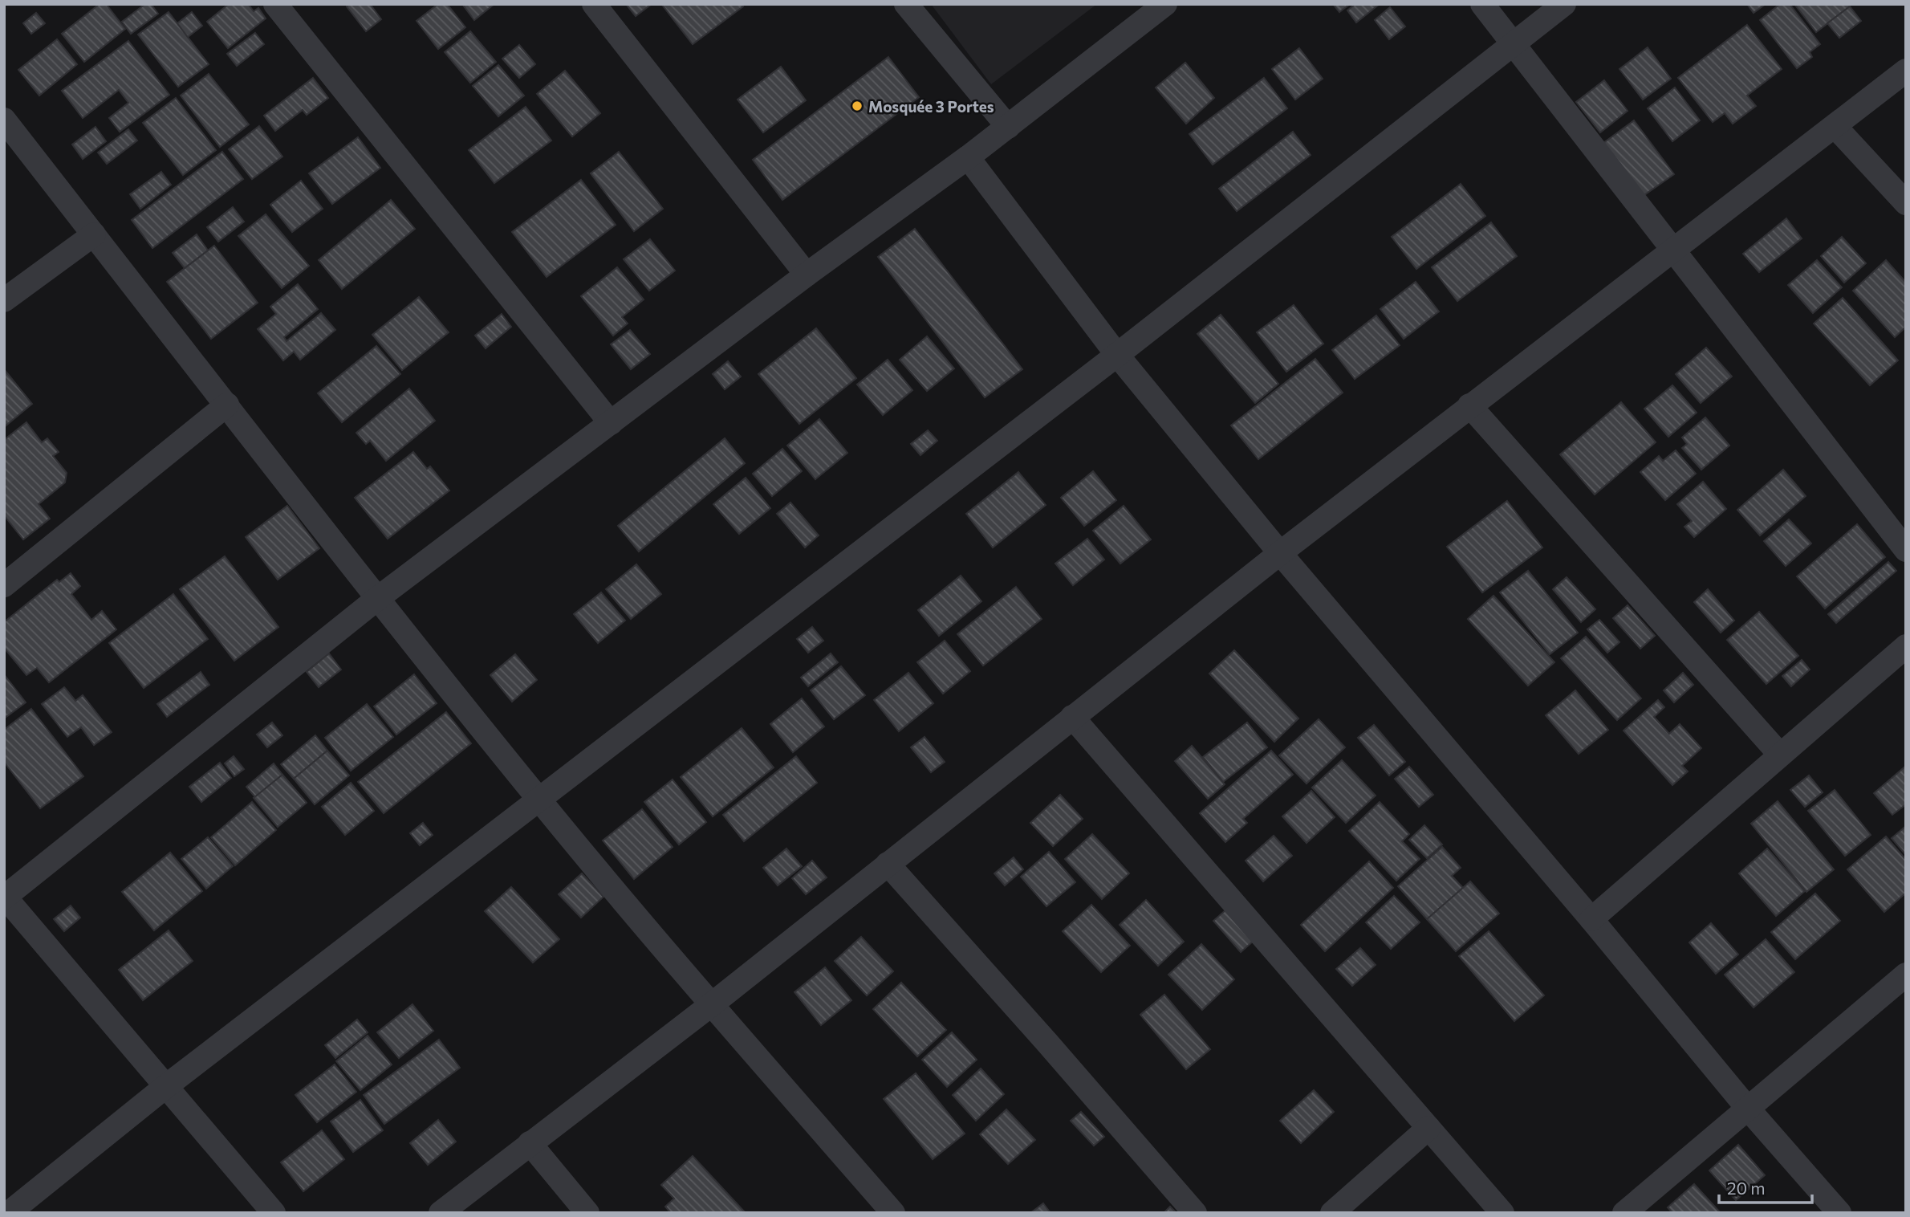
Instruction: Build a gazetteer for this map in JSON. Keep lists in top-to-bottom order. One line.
{"places":["Mosquée 3 Portes"],"scale_bar":"20 m"}
